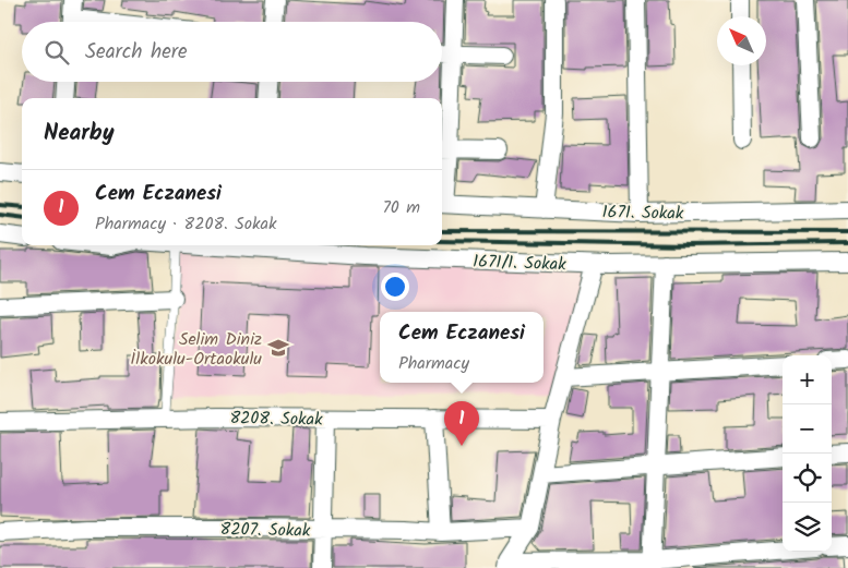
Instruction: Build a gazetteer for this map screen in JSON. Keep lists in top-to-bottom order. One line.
{"streets":{"street":["1671. Sokak","1671/1. Sokak","8208. Sokak","8207. Sokak"]},"places":{"school or university":["Selim Diniz İlkokulu-Ortaokulu"]},"north":"top left","page":{"search":"Search here","heading":"Nearby","list":[{"mark":"1","name":"Cem Eczanesi","note":"Pharmacy · 8208. Sokak","value":"70 m"}],"popup":["Cem Eczanesi","Pharmacy"],"map_buttons":["+","−"],"pins":"1"}}
